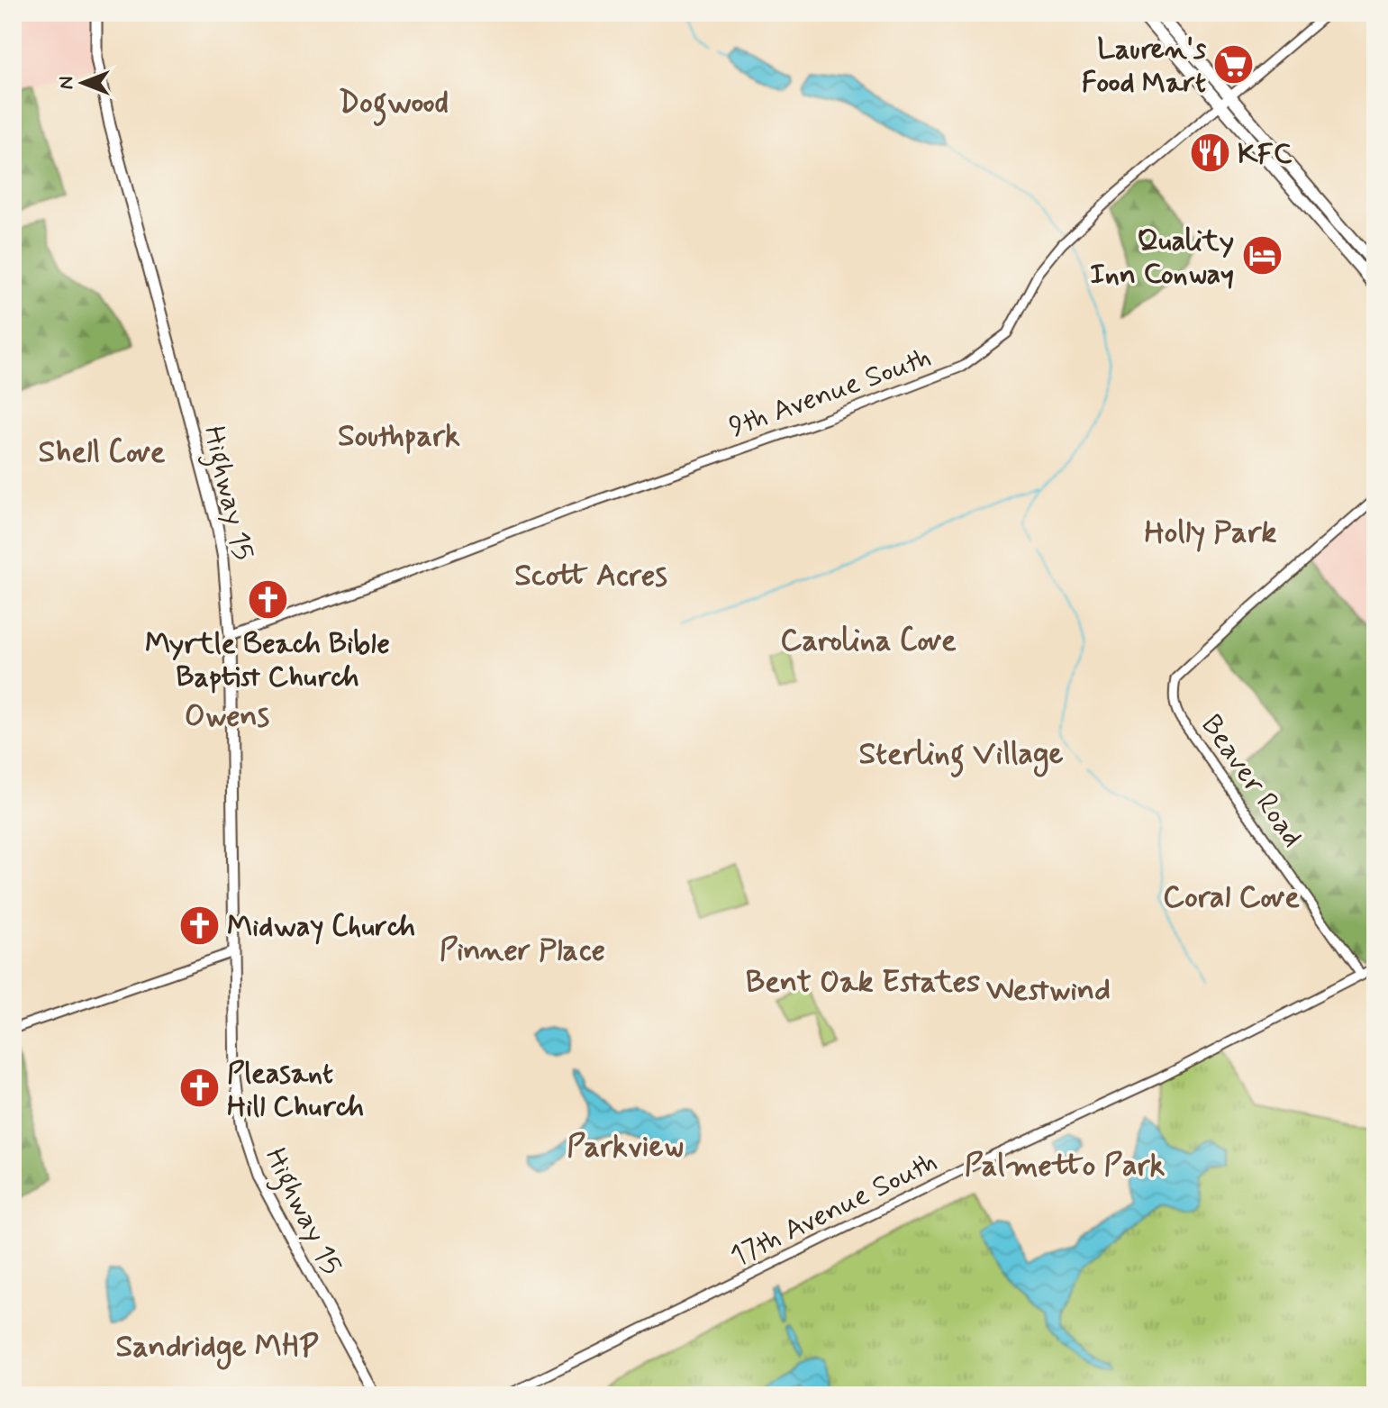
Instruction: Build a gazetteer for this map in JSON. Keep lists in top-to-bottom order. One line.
{"streets":{"main road":["Highway 15"],"street":["9th Avenue South","Beaver Road","17th Avenue South"]},"crossings":[["9th Avenue South","Highway 15"],["Beaver Road","17th Avenue South"]],"districts":["Dogwood","Southpark","Shell Cove","Holly Park","Scott Acres","Carolina Cove","Owens","Sterling Village","Coral Cove","Pinner Place","Bent Oak Estates","Westwind","Parkview","Palmetto Park","Sandridge MHP"],"places":{"supermarket":["Lauren's Food Mart"],"restaurant":["KFC"],"hotel":["Quality Inn Conway"],"church":["Myrtle Beach Bible Baptist Church","Midway Church","Pleasant Hill Church"]},"north":"left"}
